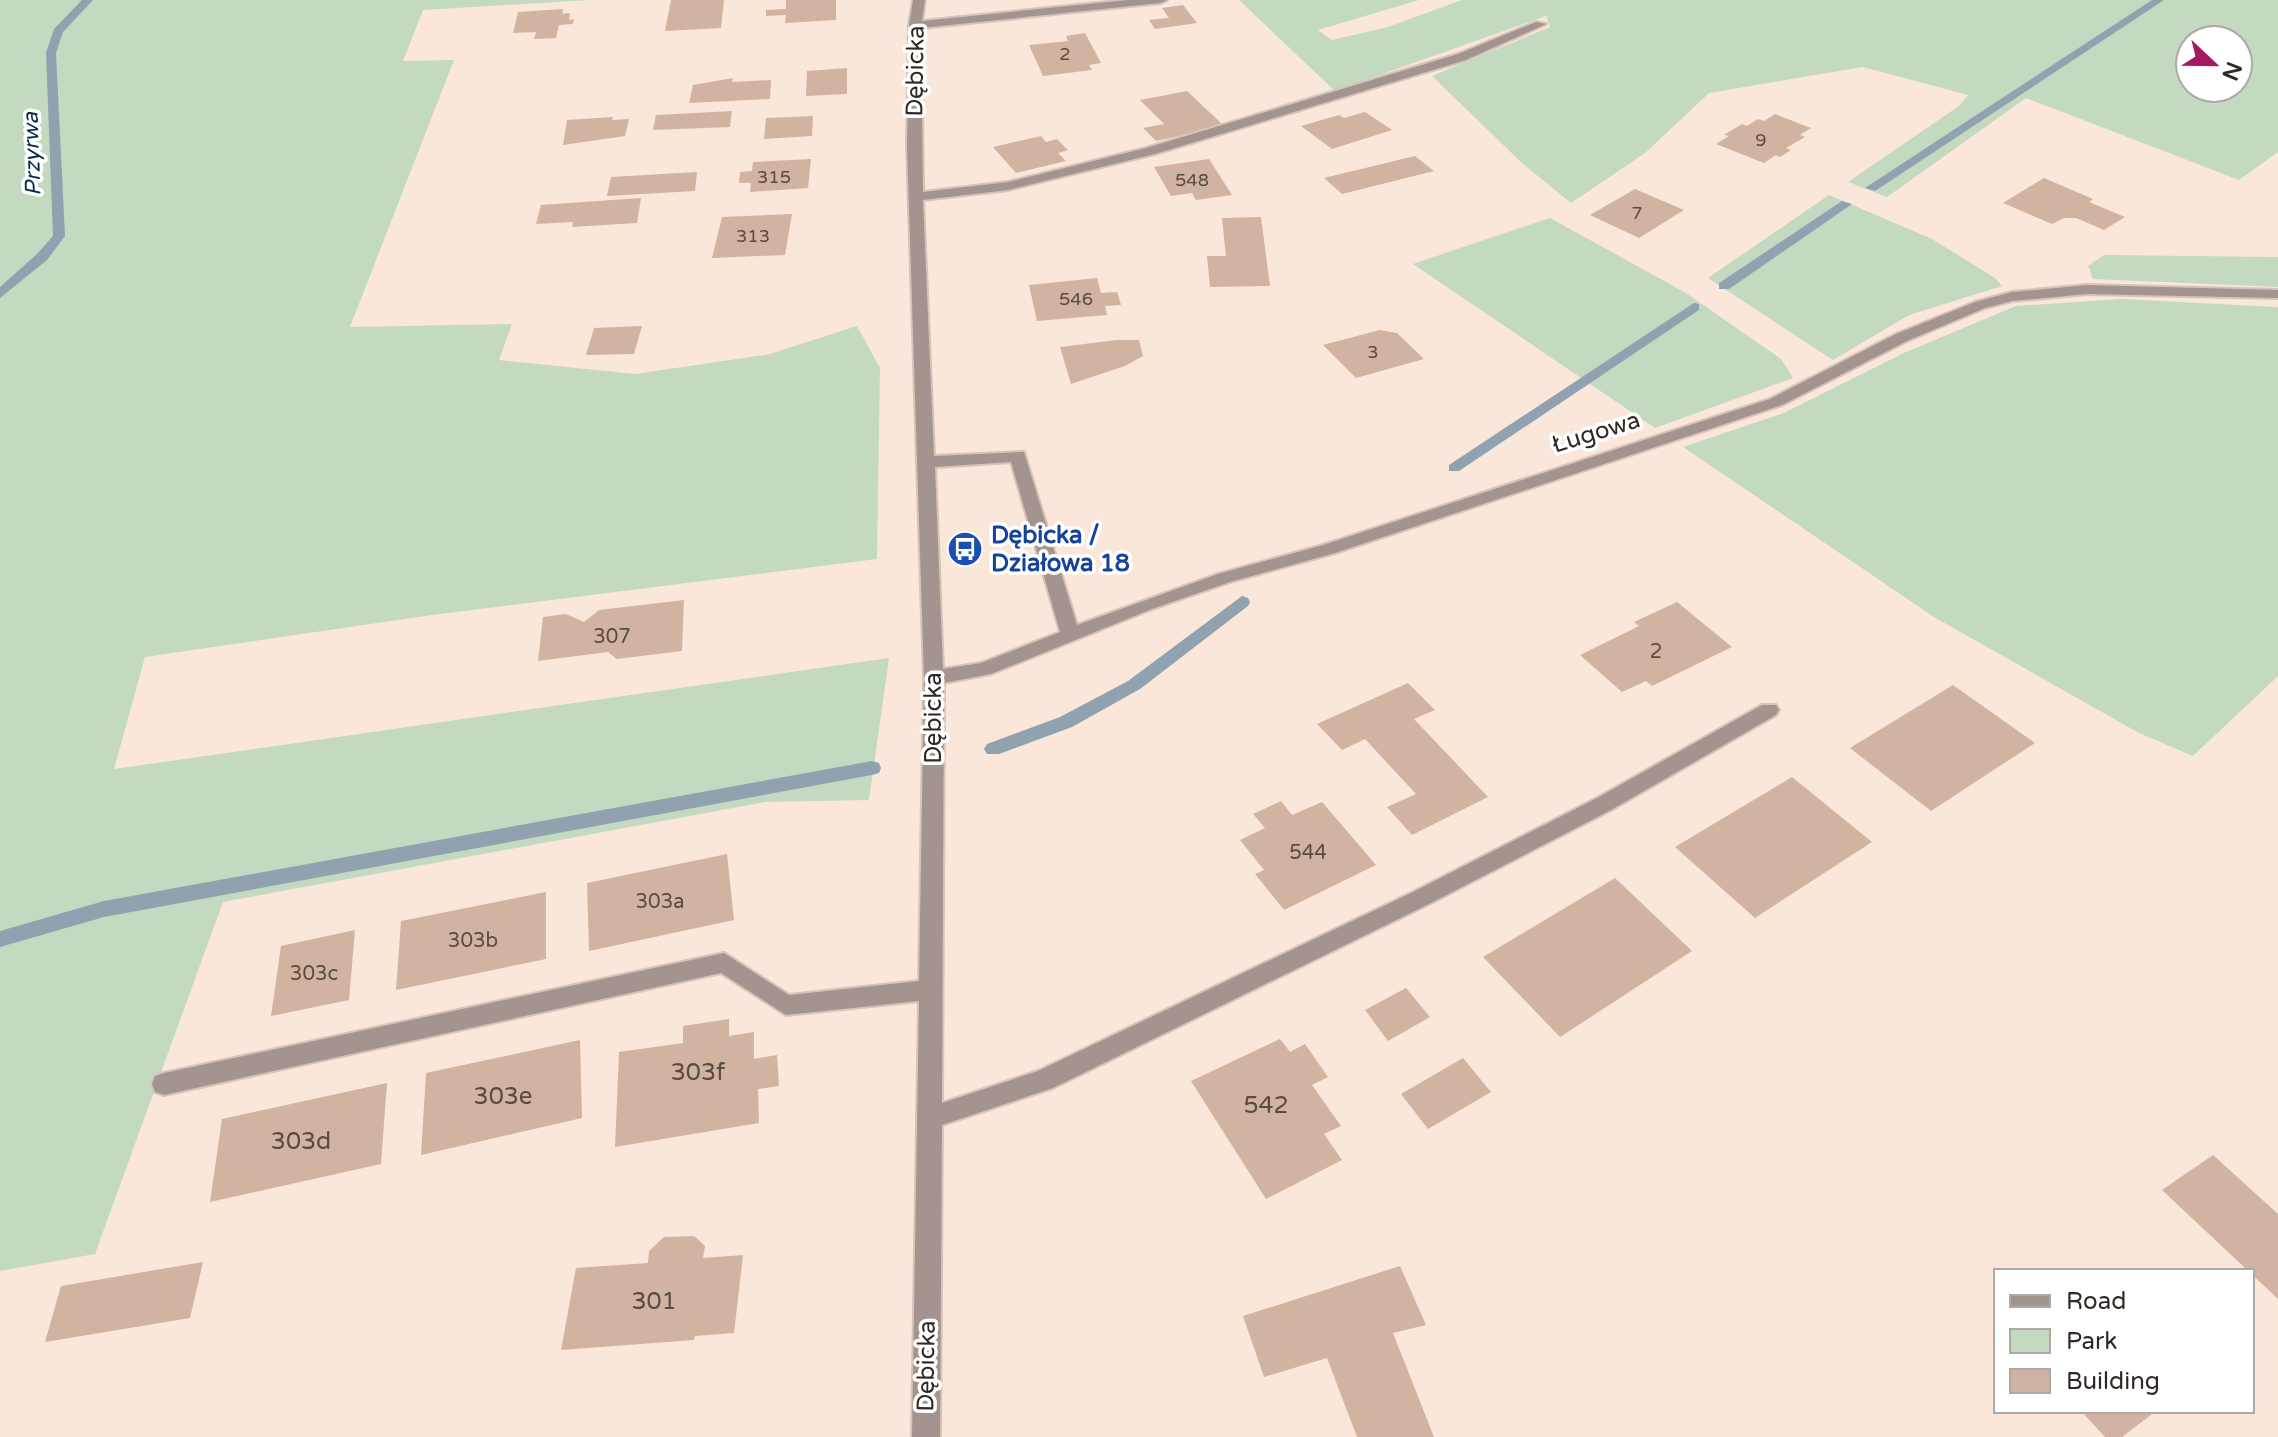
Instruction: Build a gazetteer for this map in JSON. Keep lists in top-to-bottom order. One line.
{"streets":{"street":["Dębicka","Ługowa"]},"crossings":[["Dębicka","Ługowa"]],"water":["Przyrwa"],"places":{"bus stop":["Dębicka / Działowa 18"]},"house_numbers":["2","9","315","548","7","313","546","3","307","2","544","303a","303b","303c","303f","303e","542","303d","301"],"legend":["Road","Park","Building"],"north":"right"}
